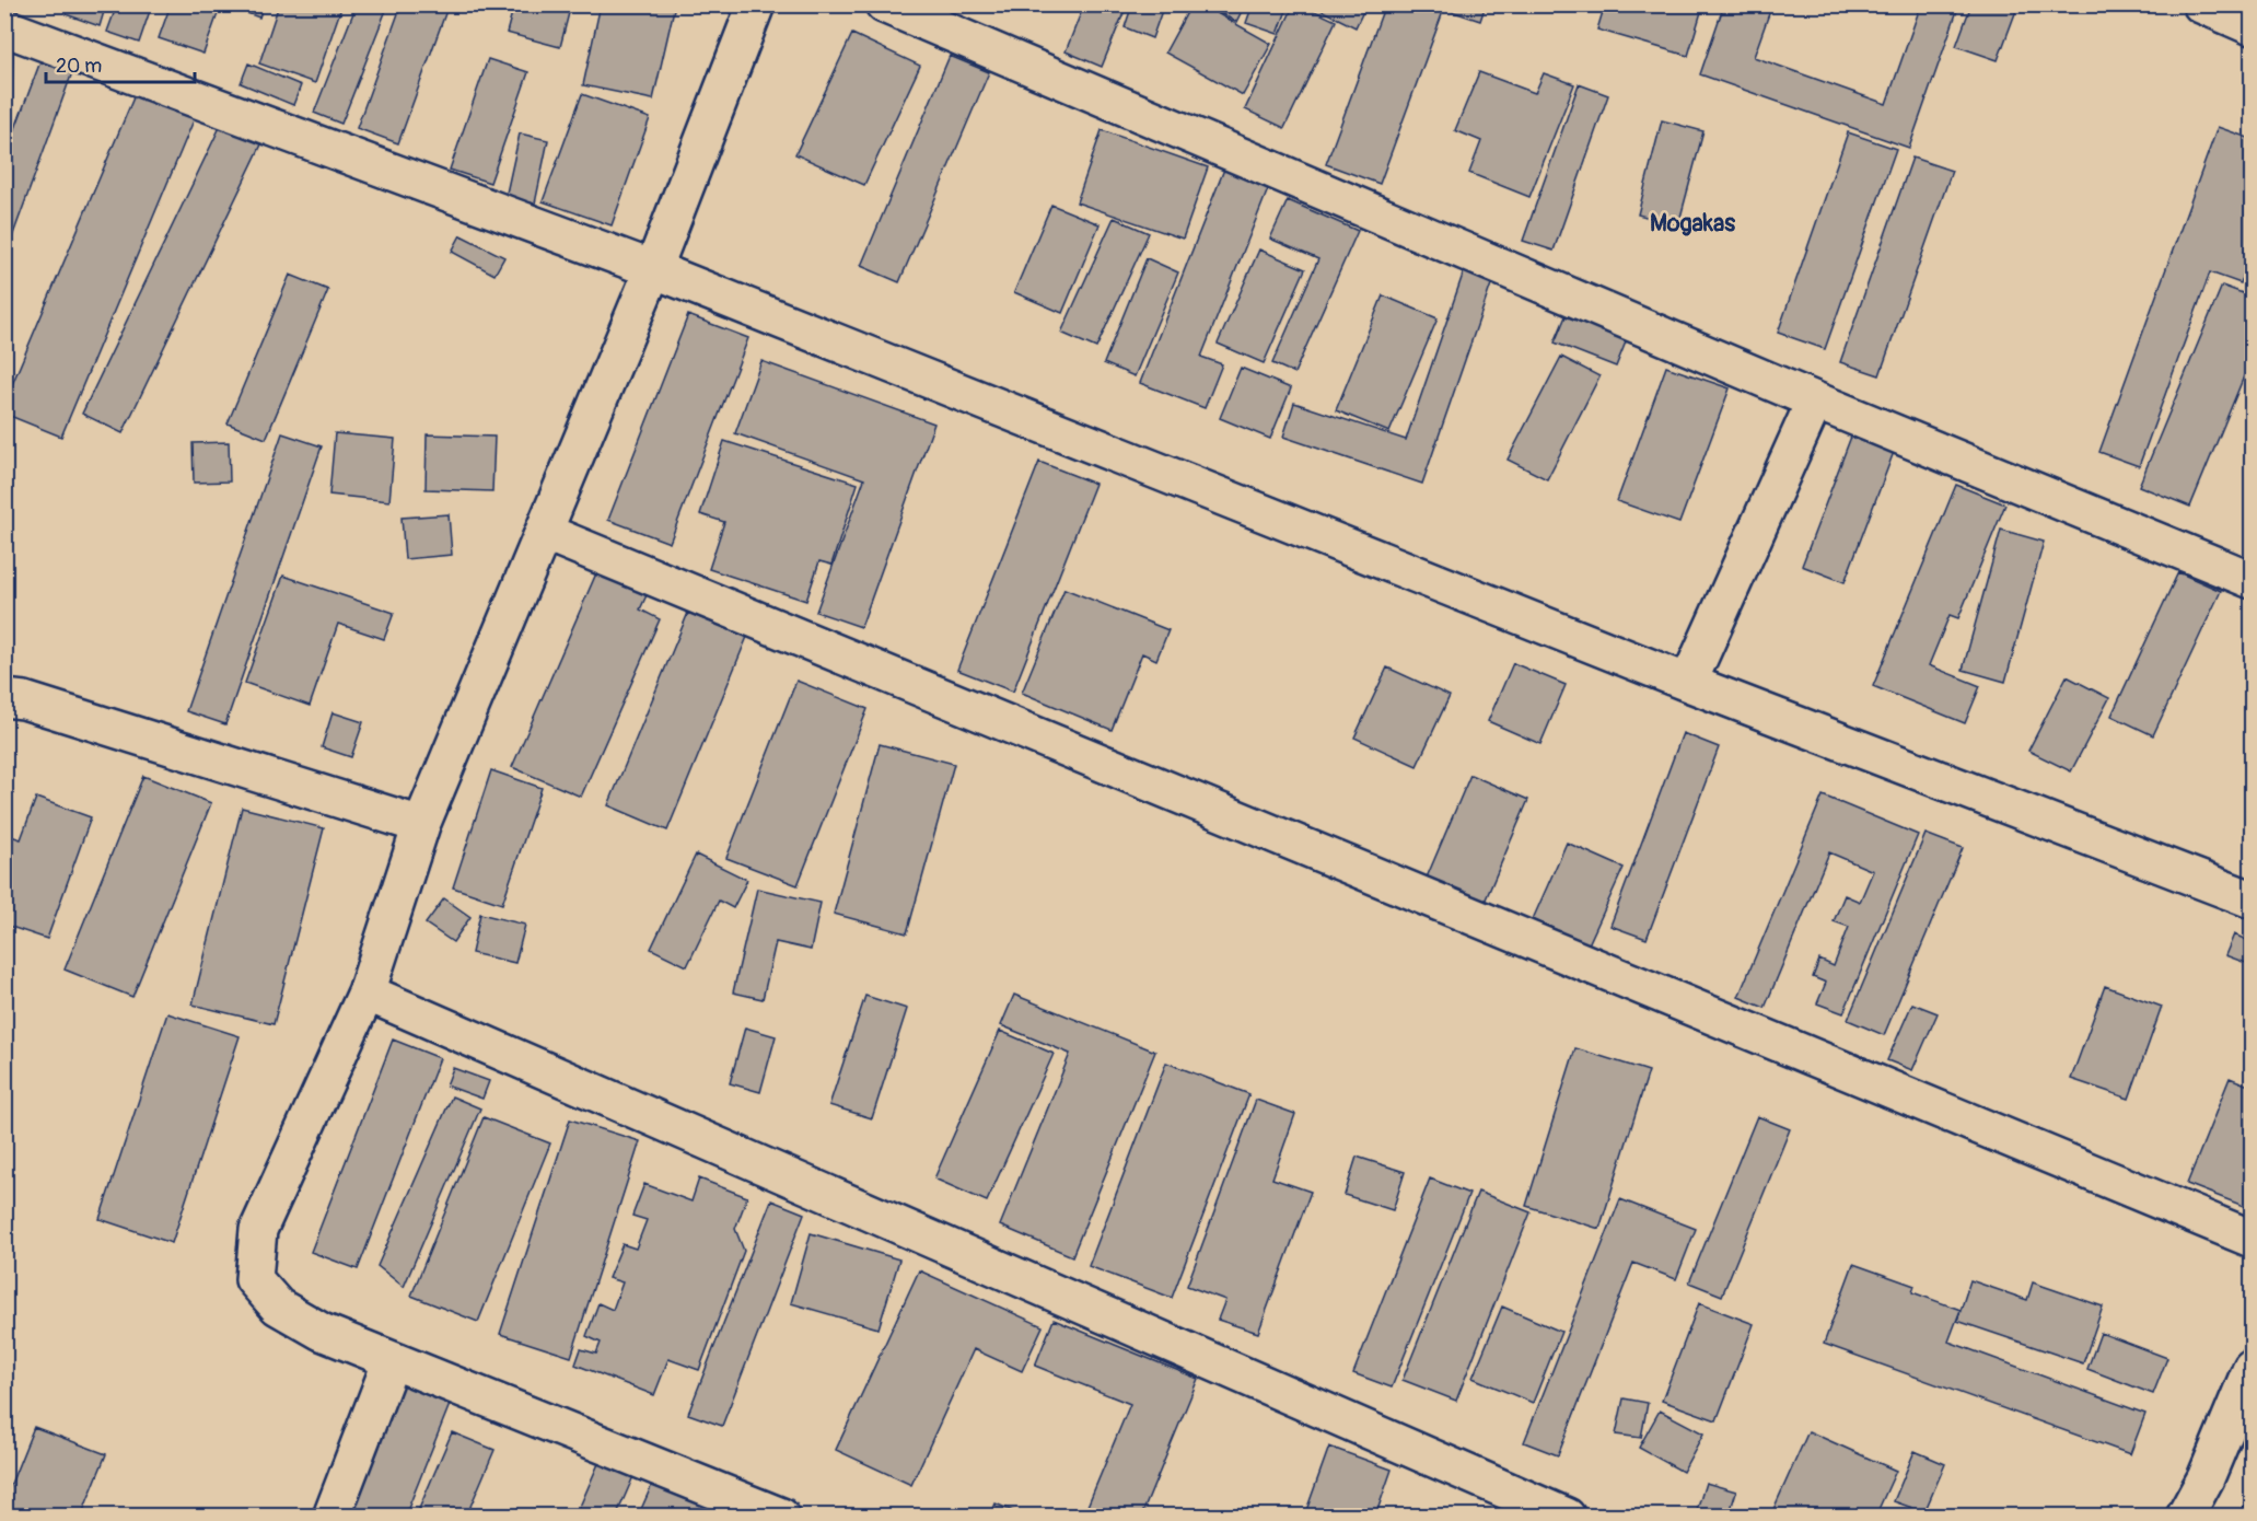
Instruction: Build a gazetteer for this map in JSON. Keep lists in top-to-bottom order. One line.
{"districts":["Mogakas"],"scale_bar":"20 m"}
